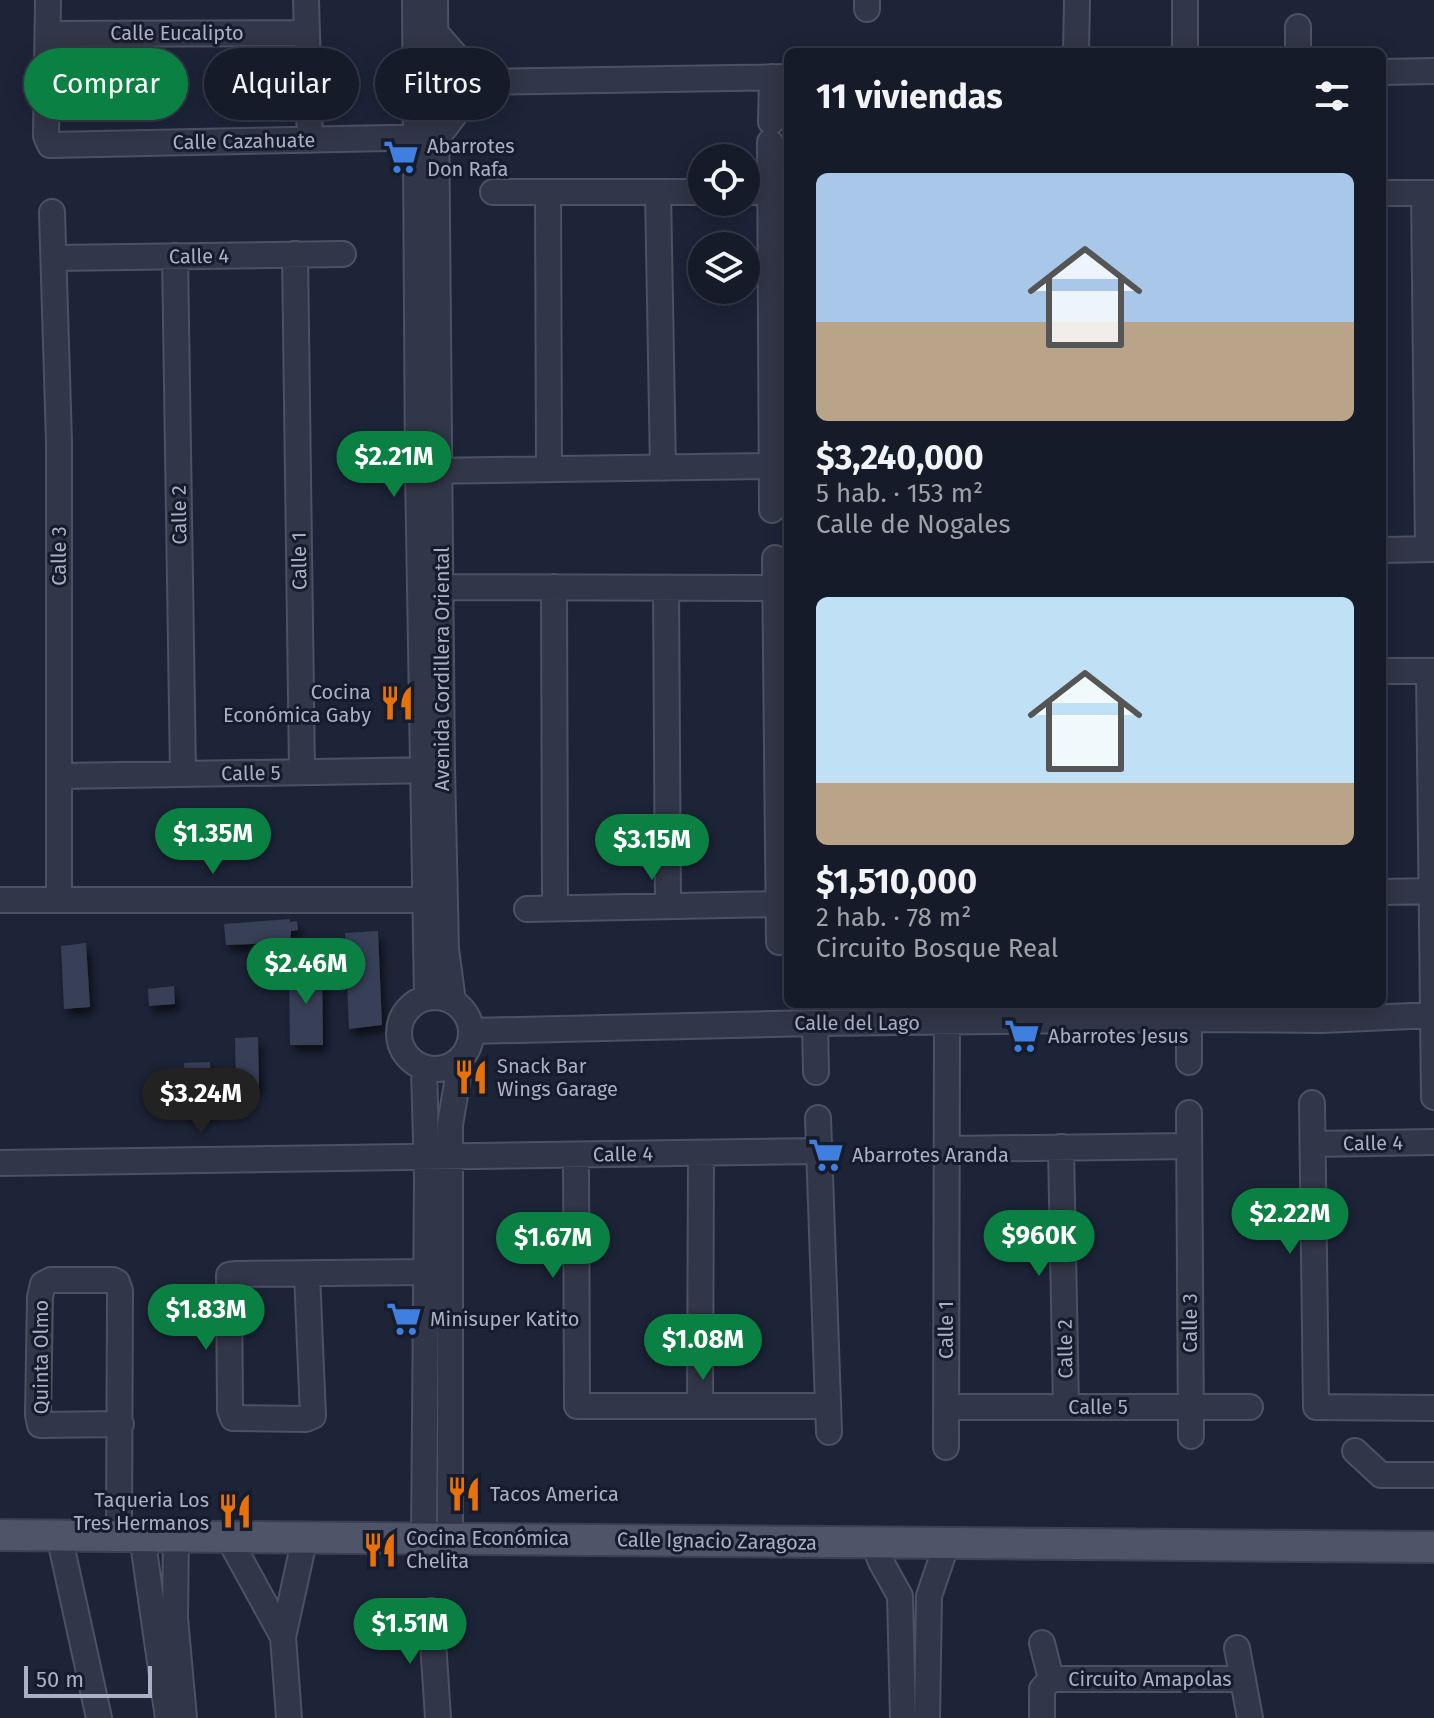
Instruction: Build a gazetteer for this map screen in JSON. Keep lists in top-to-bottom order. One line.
{"streets":{"main road":["Calle Ignacio Zaragoza"],"street":["Calle Eucalipto","Calle Cazahuate","Calle 4","Calle 2","Calle 3","Calle 1","Avenida Cordillera Oriental","Calle 5","Calle del Lago","Quinta Olmo","Circuito Amapolas"]},"crossings":[["Calle Eucalipto","Calle Cazahuate"],["Calle Cazahuate","Avenida Cordillera Oriental"],["Calle 4","Calle 2"],["Calle 4","Calle 3"],["Calle 4","Calle 1"],["Calle 2","Calle 5"],["Calle 3","Calle 5"],["Calle 1","Calle 5"],["Calle 1","Calle del Lago"],["Avenida Cordillera Oriental","Calle 5"],["Avenida Cordillera Oriental","Calle del Lago"],["Quinta Olmo","Calle Ignacio Zaragoza"]],"places":{"supermarket":["Abarrotes Don Rafa","Abarrotes Jesus","Abarrotes Aranda","Minisuper Katito"],"restaurant":["Cocina Económica Gaby","Snack Bar Wings Garage","Tacos America","Taqueria Los Tres Hermanos","Cocina Económica Chelita"]},"scale_bar":"50 m","page":{"chip":["Comprar","Alquilar","Filtros"],"heading":"11 viviendas","list":[{"name":"$3,240,000","note":"5 hab. · 153 m² · Calle de Nogales"},{"name":"$1,510,000","note":"2 hab. · 78 m² · Circuito Bosque Real"}],"price":["$2.21M","$1.35M","$3.15M","$2.46M","$3.24M","$2.22M","$960K","$1.67M","$1.83M","$1.08M","$1.51M"],"scale":"50 m"}}
